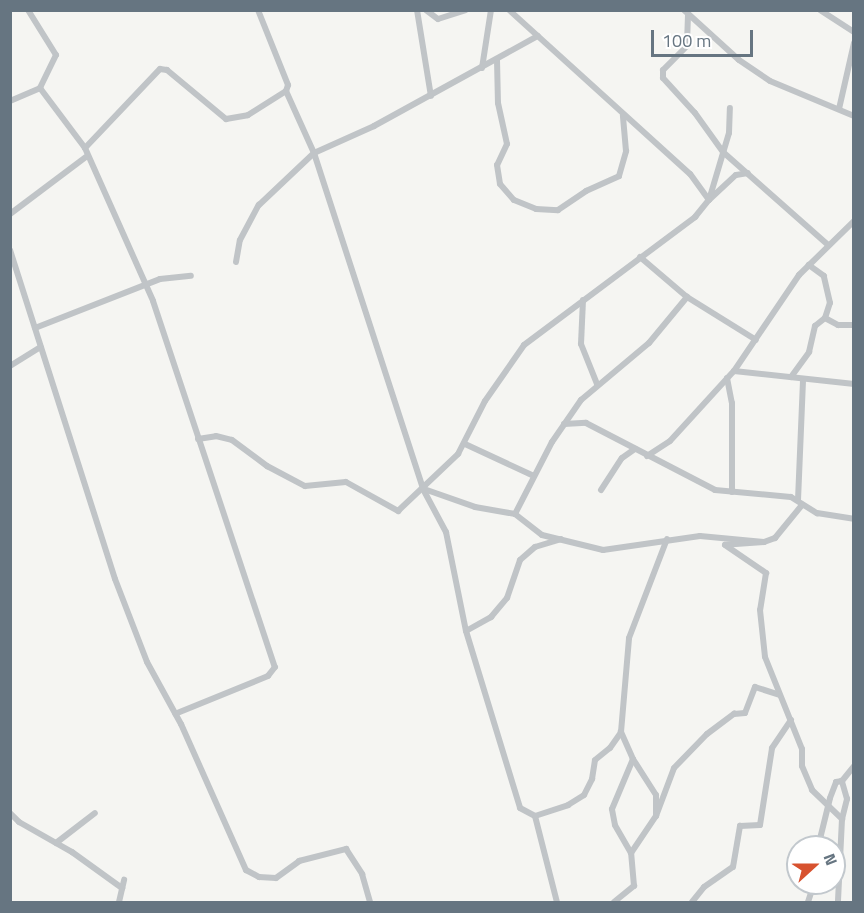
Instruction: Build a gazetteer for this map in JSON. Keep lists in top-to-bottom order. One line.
{"scale_bar":"100 m","north":"right"}
